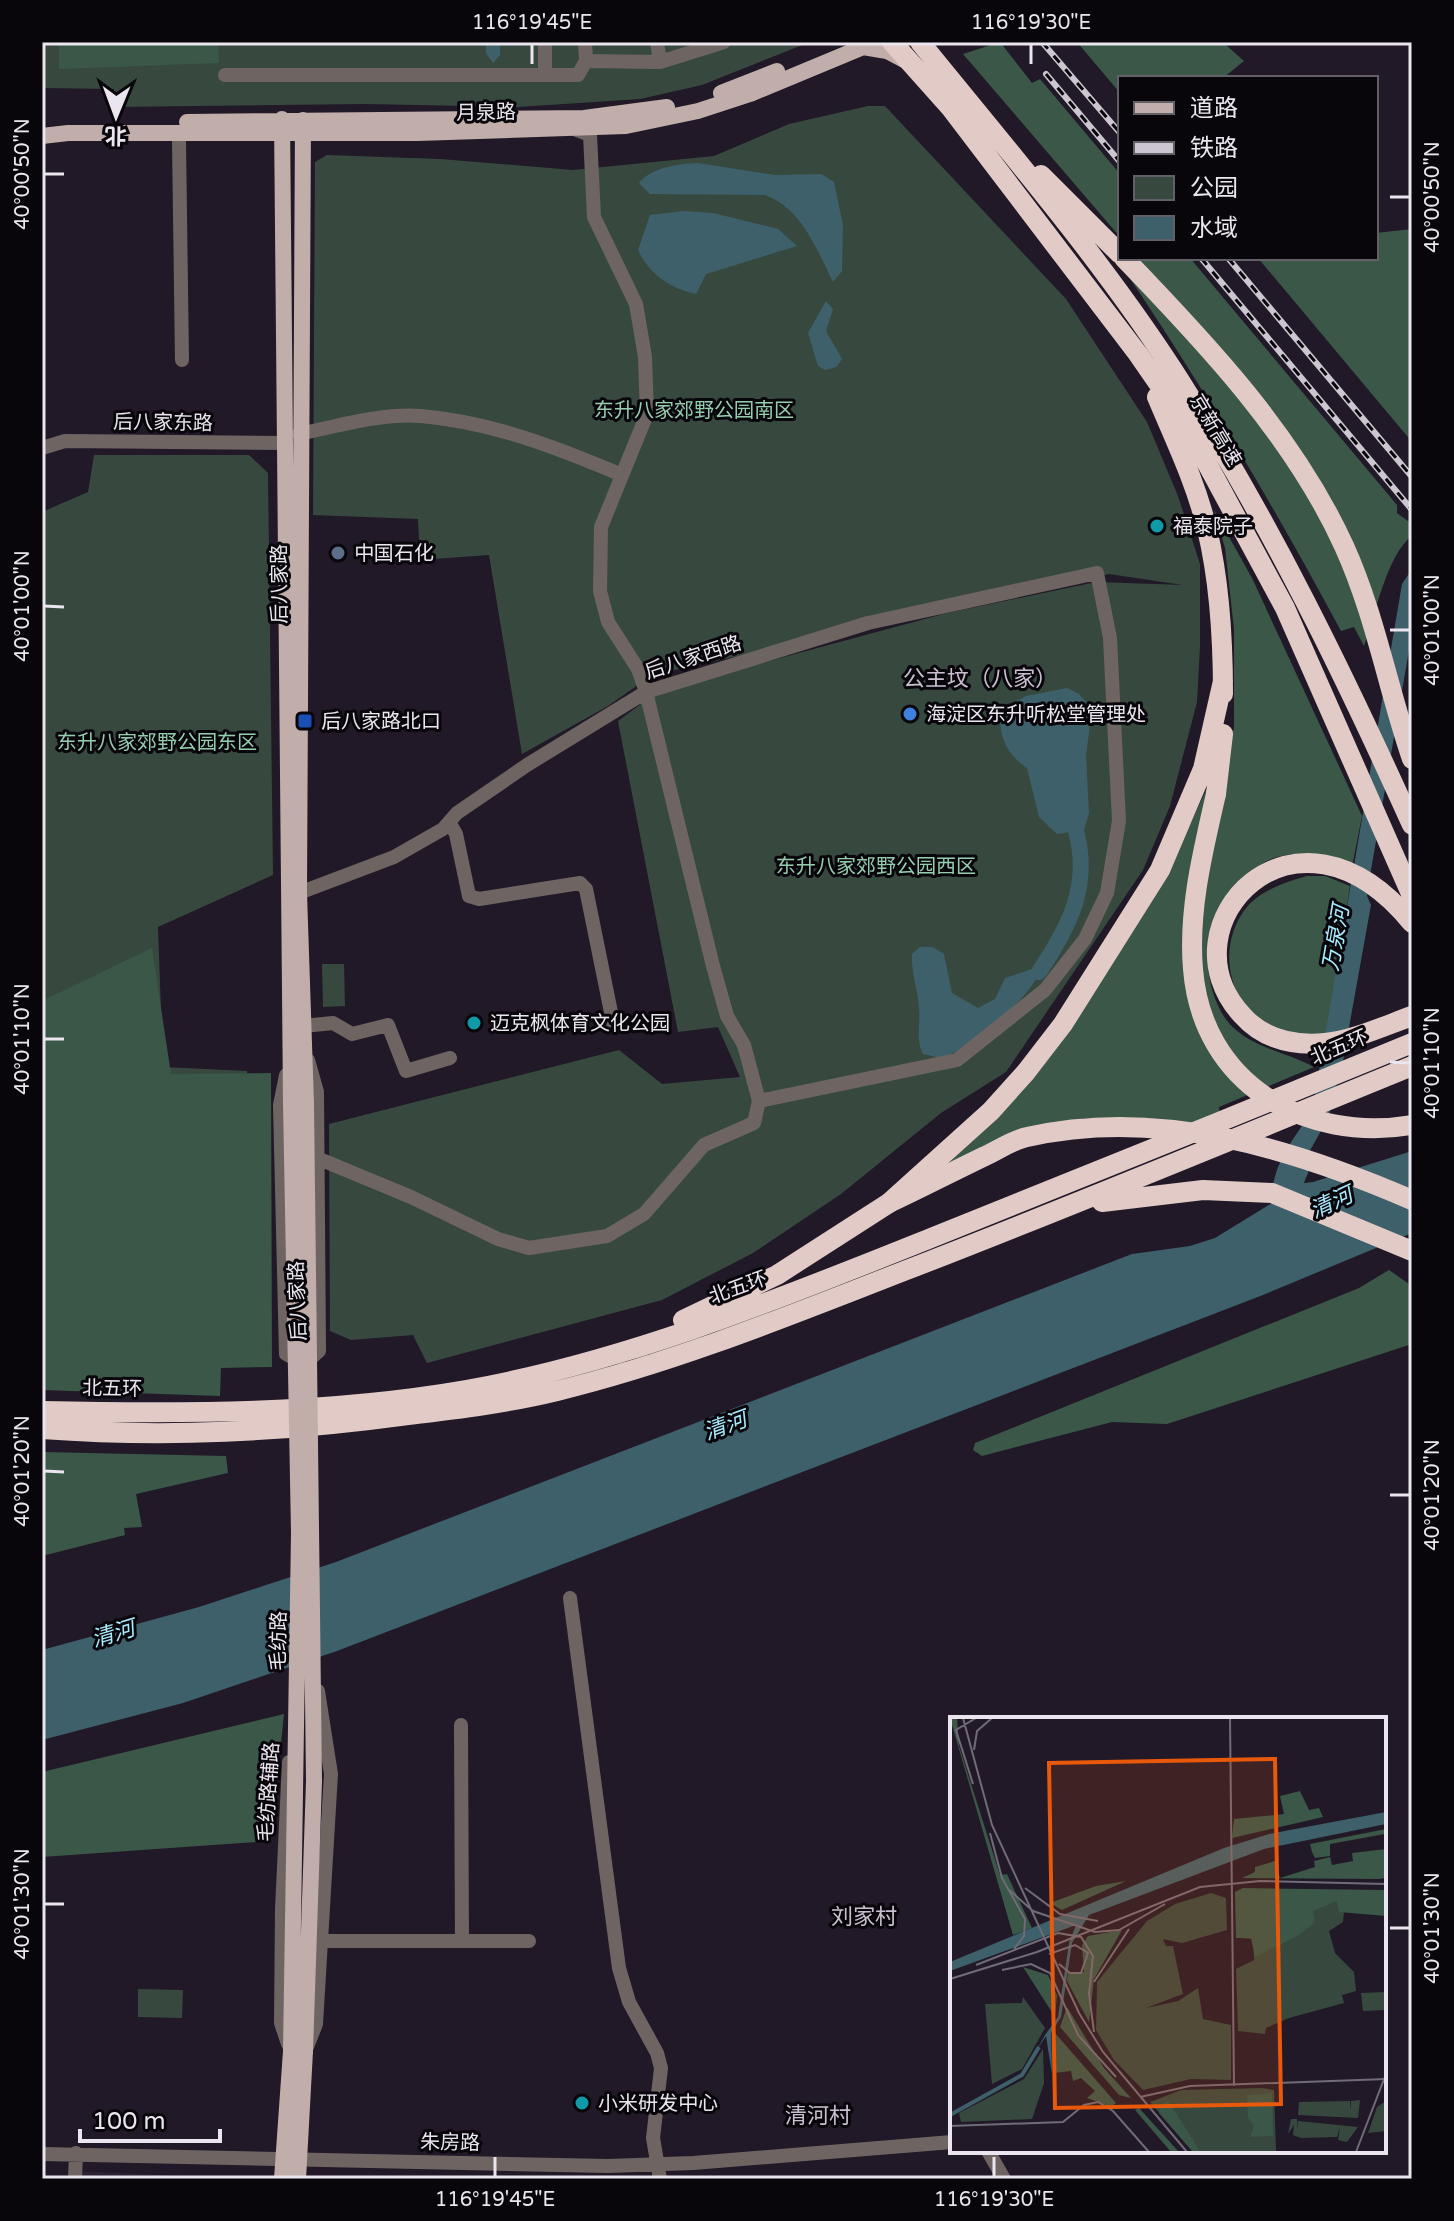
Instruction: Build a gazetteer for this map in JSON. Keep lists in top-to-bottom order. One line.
{"streets":{"highway":["京新高速","北五环"],"main road":["月泉路","后八家路","毛纺路"],"street":["后八家东路","后八家西路","毛纺路辅路","朱房路"]},"crossings":[["月泉路","京新高速"],["月泉路","后八家路"],["后八家东路","后八家路"],["后八家路","后八家西路"],["后八家路","毛纺路"],["毛纺路","毛纺路辅路"],["毛纺路","朱房路"]],"districts":["公主坟（八家）","刘家村","清河村"],"water":["万泉河","清河"],"parks":["东升八家郊野公园南区","东升八家郊野公园东区","东升八家郊野公园西区"],"places":{"other":["福泰院子","中国石化","海淀区东升听松堂管理处","迈克枫体育文化公园","小米研发中心"],"transit":["后八家路北口"]},"legend":["道路","铁路","公园","水域"],"scale_bar":"100 m","north":"bottom","coordinates":["116°19'45\"E","116°19'30\"E","40°00'50\"N","40°01'00\"N","40°01'10\"N","40°01'20\"N","40°01'30\"N"]}
